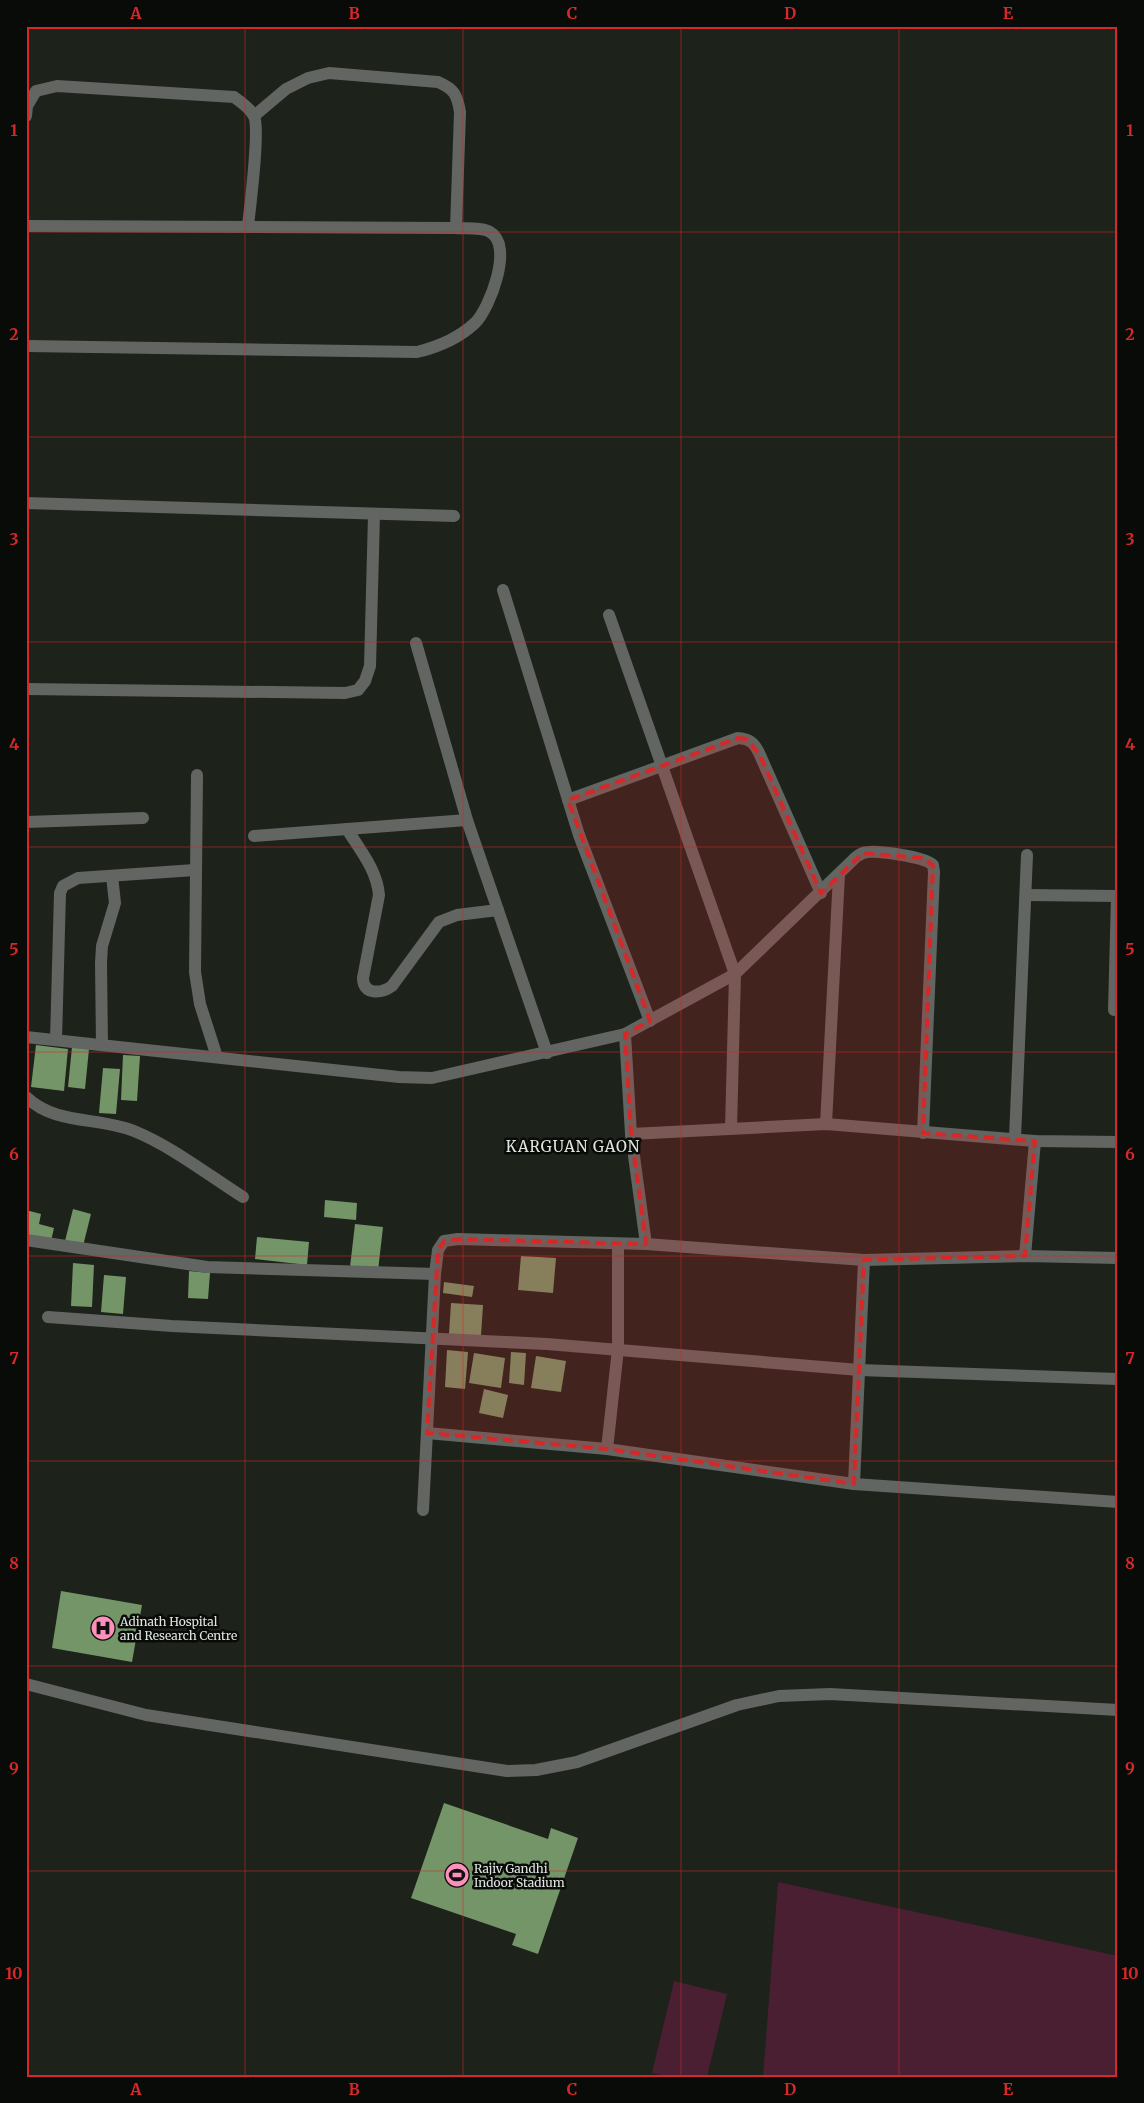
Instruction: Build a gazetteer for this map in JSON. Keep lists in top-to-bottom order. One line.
{"districts":["KARGUAN GAON"],"places":{"hospital":["Adinath Hospital and Research Centre"],"sports":["Rajiv Gandhi Indoor Stadium"]},"grid":{"columns":["A","B","C","D","E"],"rows":["1","2","3","4","5","6","7","8","9","10"]}}
